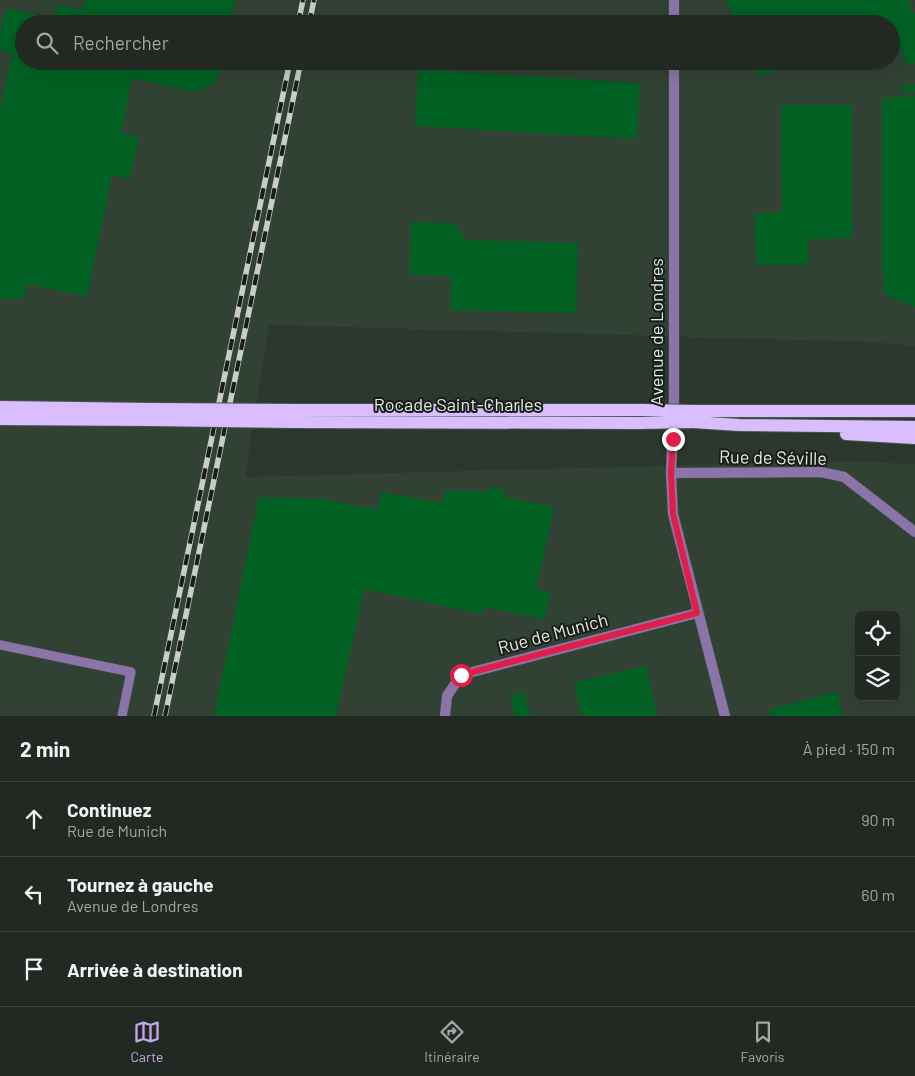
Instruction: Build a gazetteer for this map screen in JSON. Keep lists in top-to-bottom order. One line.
{"streets":{"main road":["Rocade Saint-Charles"],"street":["Avenue de Londres","Rue de Séville","Rue de Munich"]},"crossings":[["Avenue de Londres","Rue de Séville"],["Avenue de Londres","Rue de Munich"]],"page":{"search":"Rechercher","heading":["2 min","À pied · 150 m"],"list":[["Continuez","Rue de Munich","90 m"],["Tournez à gauche","Avenue de Londres","60 m"],"Arrivée à destination"],"nav":["Carte","Itinéraire","Favoris"]}}
